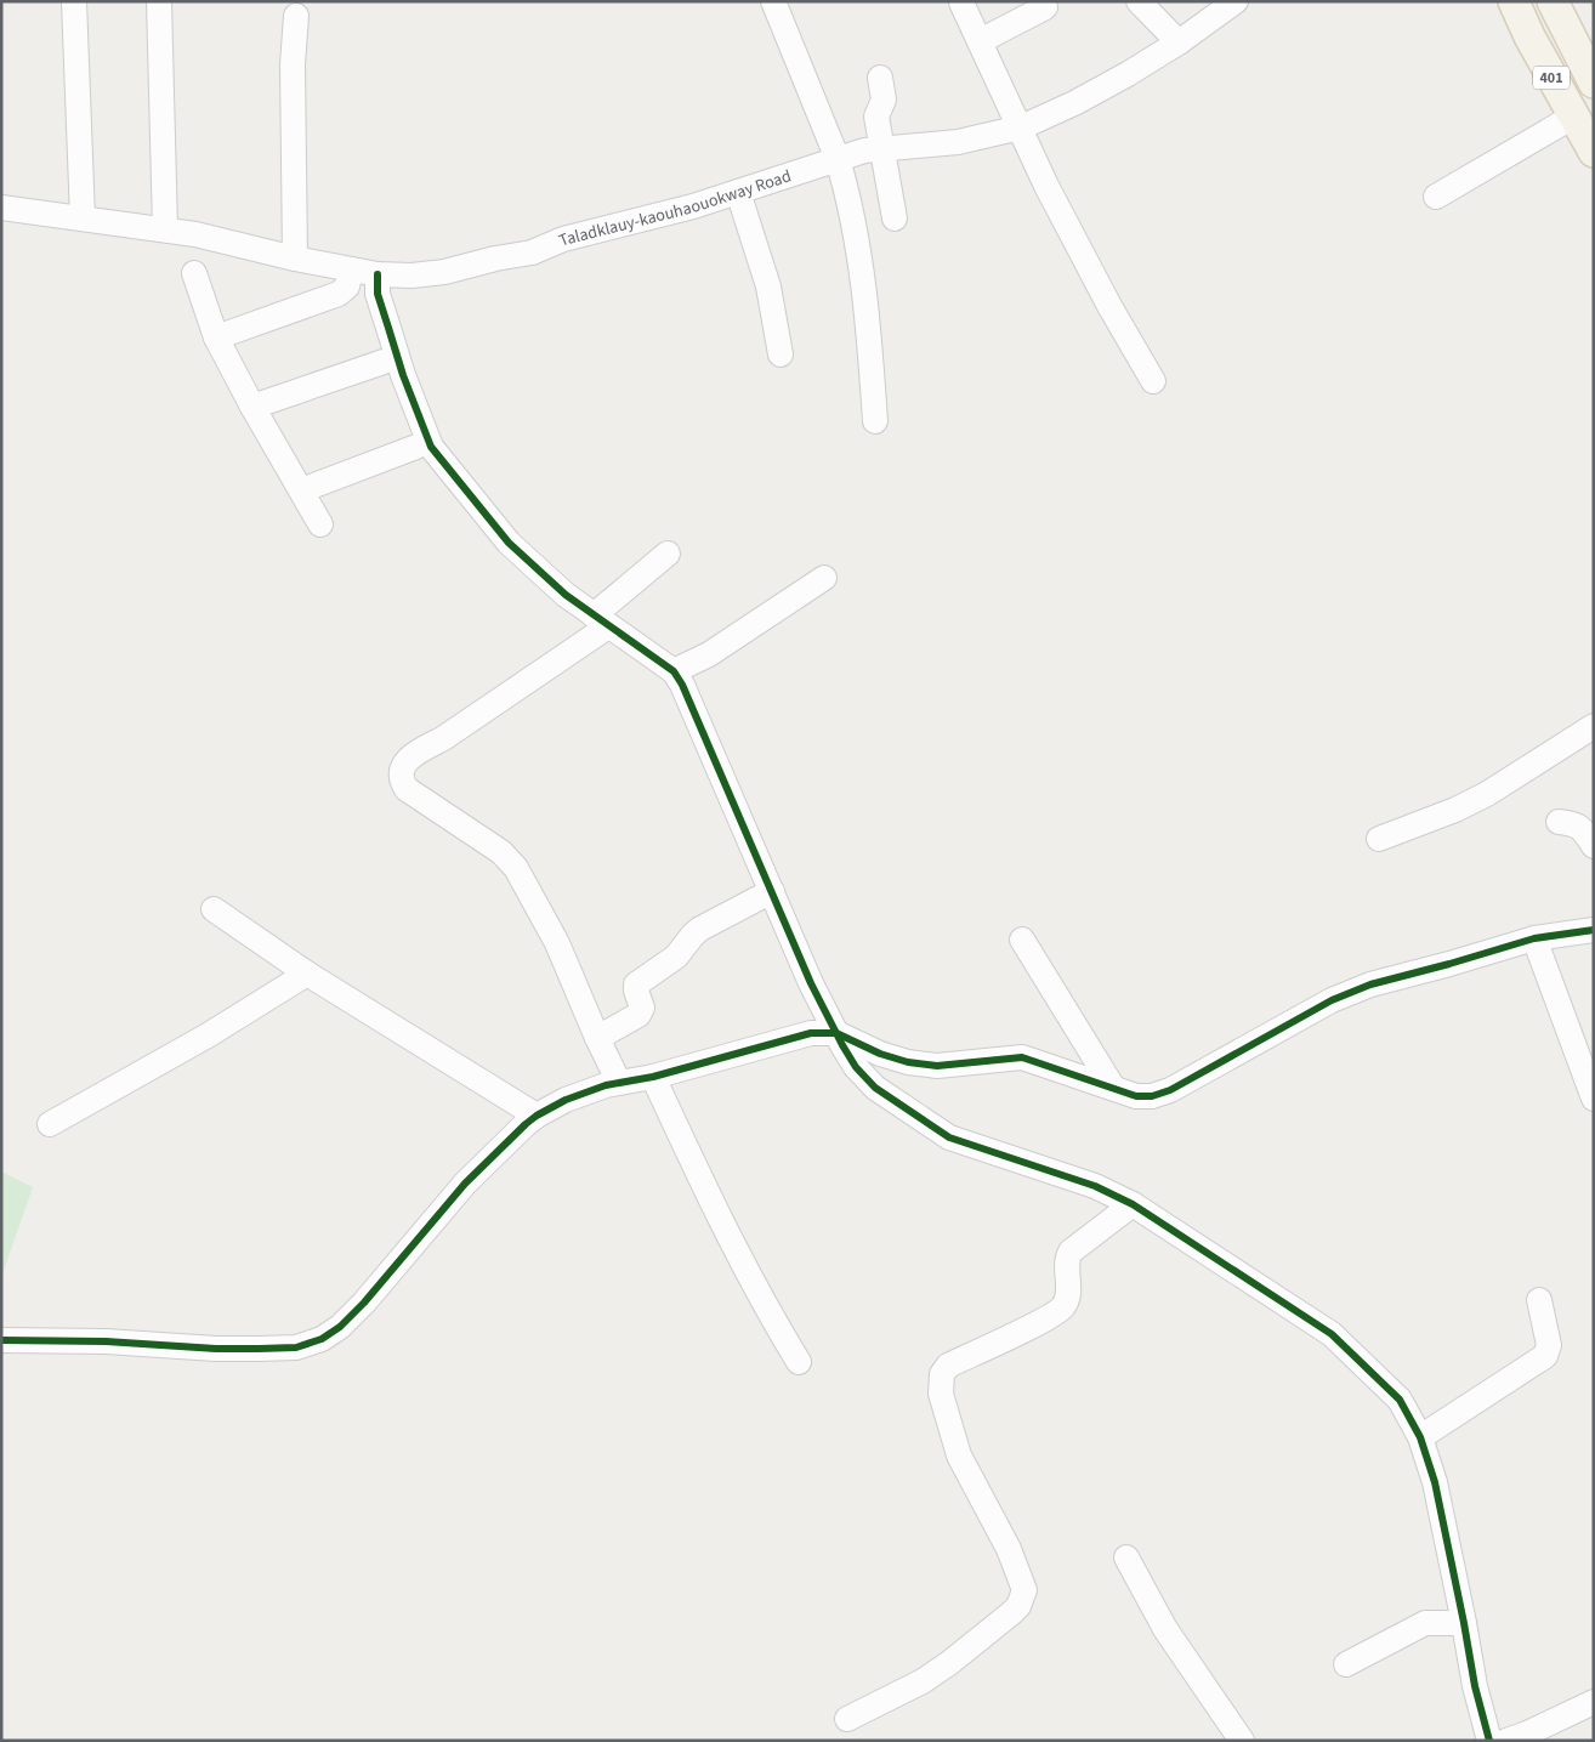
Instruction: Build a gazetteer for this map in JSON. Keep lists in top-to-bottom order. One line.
{"streets":{"main road":["401"],"street":["Taladklauy-kaouhaouokway Road"]}}
